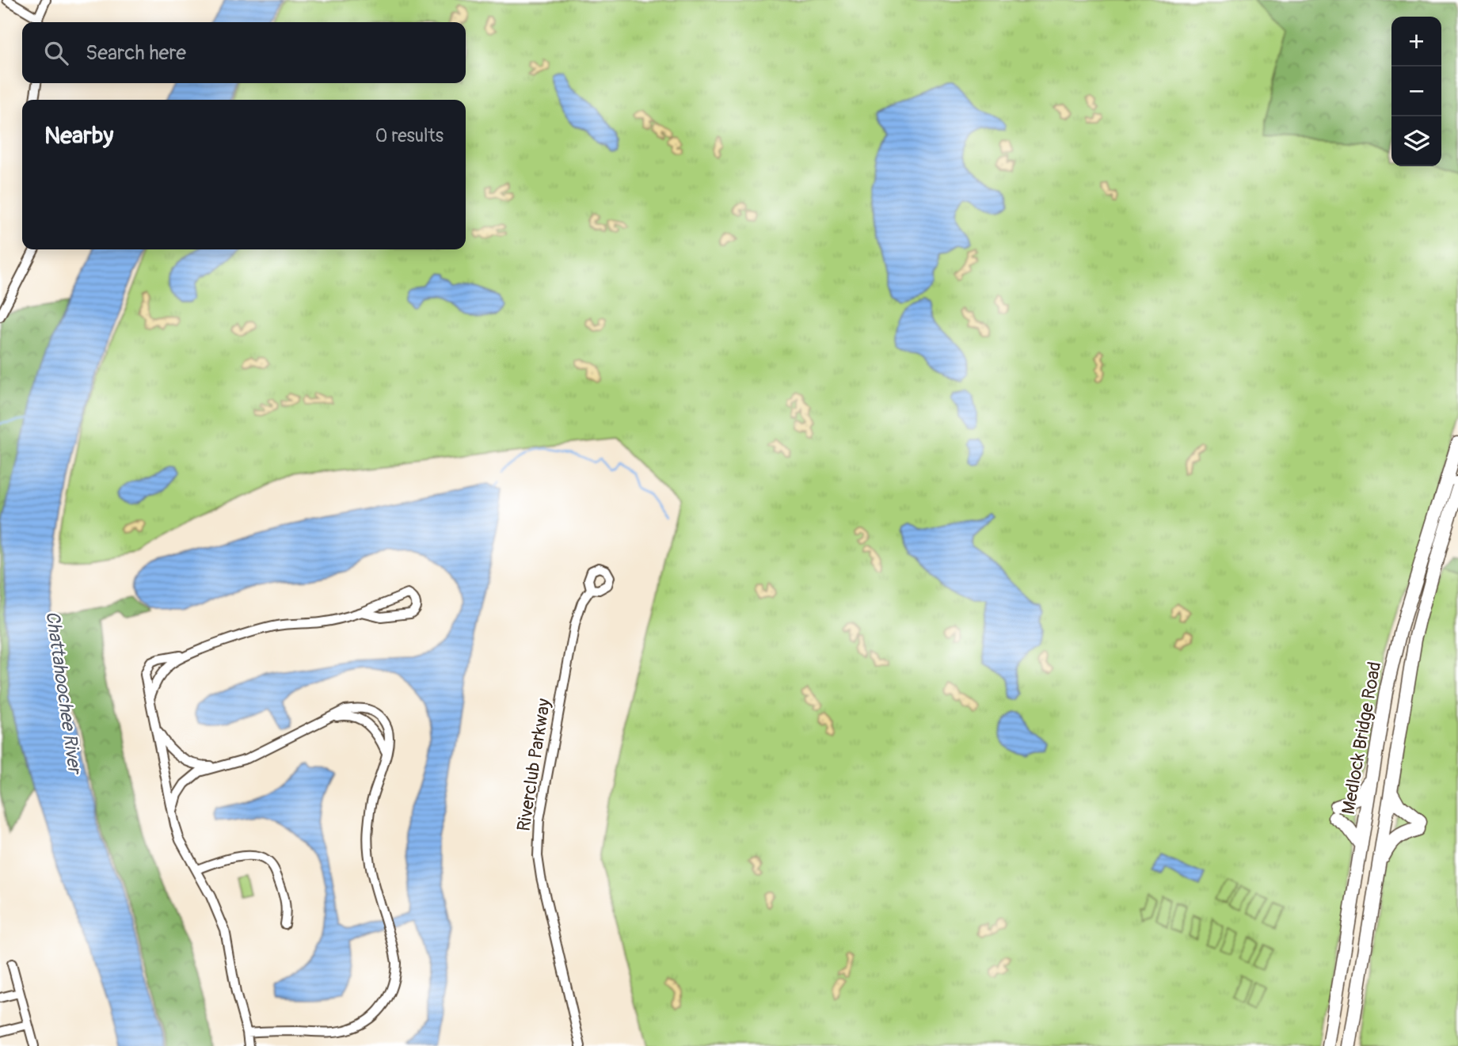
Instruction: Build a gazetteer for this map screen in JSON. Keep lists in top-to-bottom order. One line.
{"streets":{"highway":["Medlock Bridge Road"],"street":["Riverclub Parkway"]},"water":["Chattahoochee River"],"page":{"map_buttons":["+","−"],"search":"Search here","heading":["Nearby","0 results"]}}
